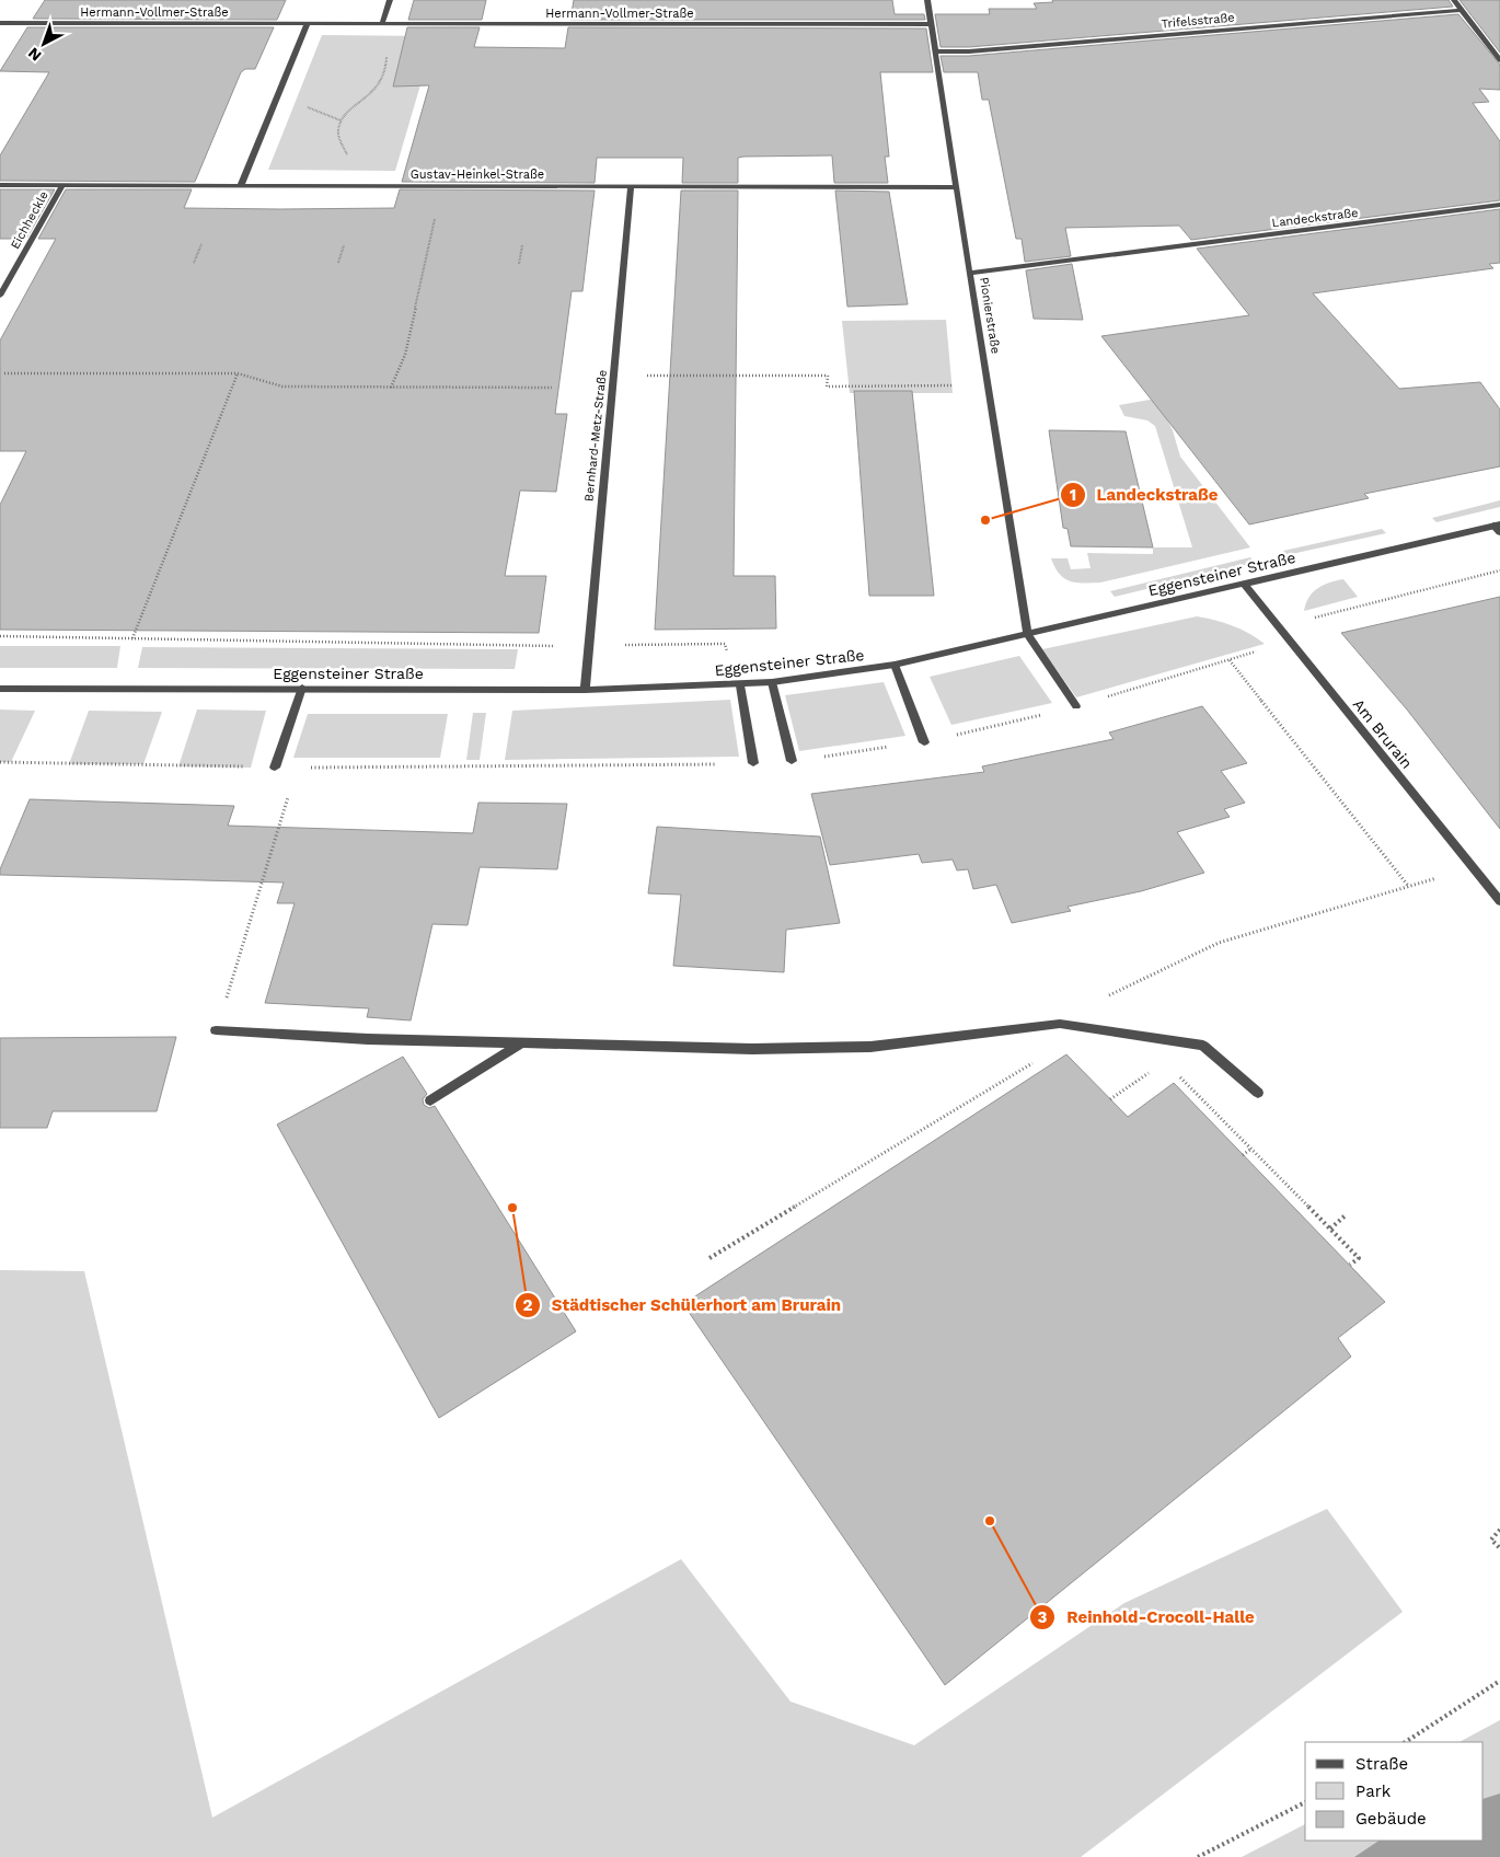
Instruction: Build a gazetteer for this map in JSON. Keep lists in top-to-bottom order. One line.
{"streets":{"street":["Hermann-Vollmer-Straße","Trifelsstraße","Gustav-Heinkel-Straße","Landeckstraße","Eichheckle","Pionierstraße","Bernhard-Metz-Straße","Eggensteiner Straße","Am Brurain"]},"crossings":[["Hermann-Vollmer-Straße","Pionierstraße"],["Trifelsstraße","Pionierstraße"],["Gustav-Heinkel-Straße","Eichheckle"],["Gustav-Heinkel-Straße","Pionierstraße"],["Gustav-Heinkel-Straße","Bernhard-Metz-Straße"],["Landeckstraße","Pionierstraße"],["Pionierstraße","Eggensteiner Straße"],["Bernhard-Metz-Straße","Eggensteiner Straße"],["Eggensteiner Straße","Am Brurain"]],"places":["Landeckstraße","Städtischer Schülerhort am Brurain","Reinhold-Crocoll-Halle"],"legend":["Straße","Park","Gebäude"],"north":"bottom left"}
